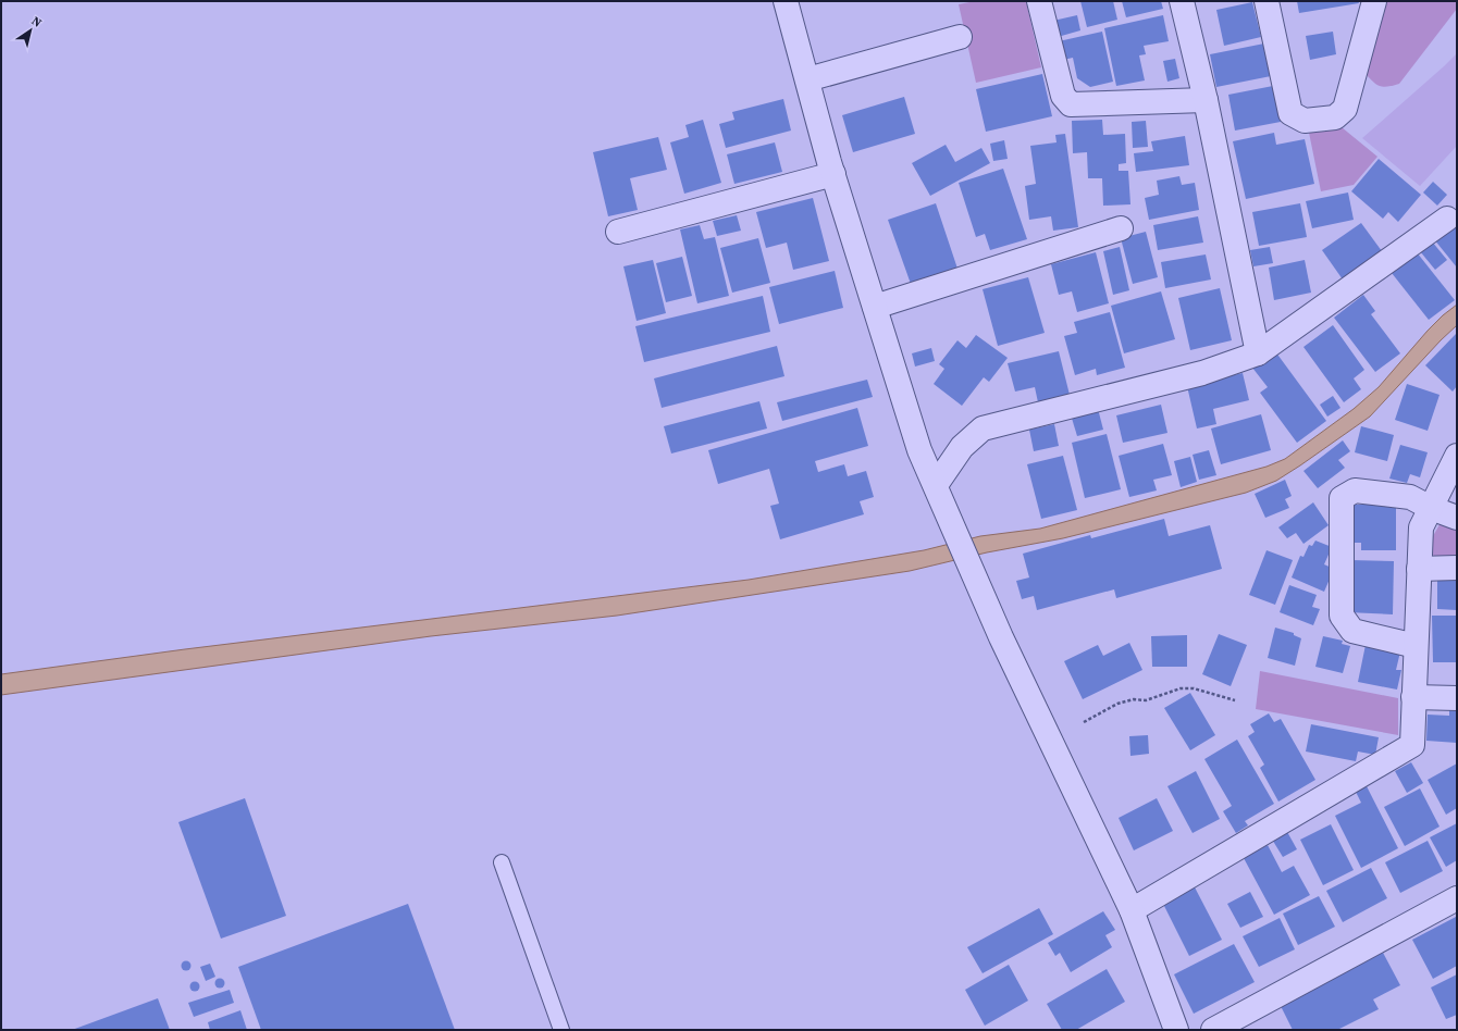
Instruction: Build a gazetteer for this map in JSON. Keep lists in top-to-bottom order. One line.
{"north":"top right"}
